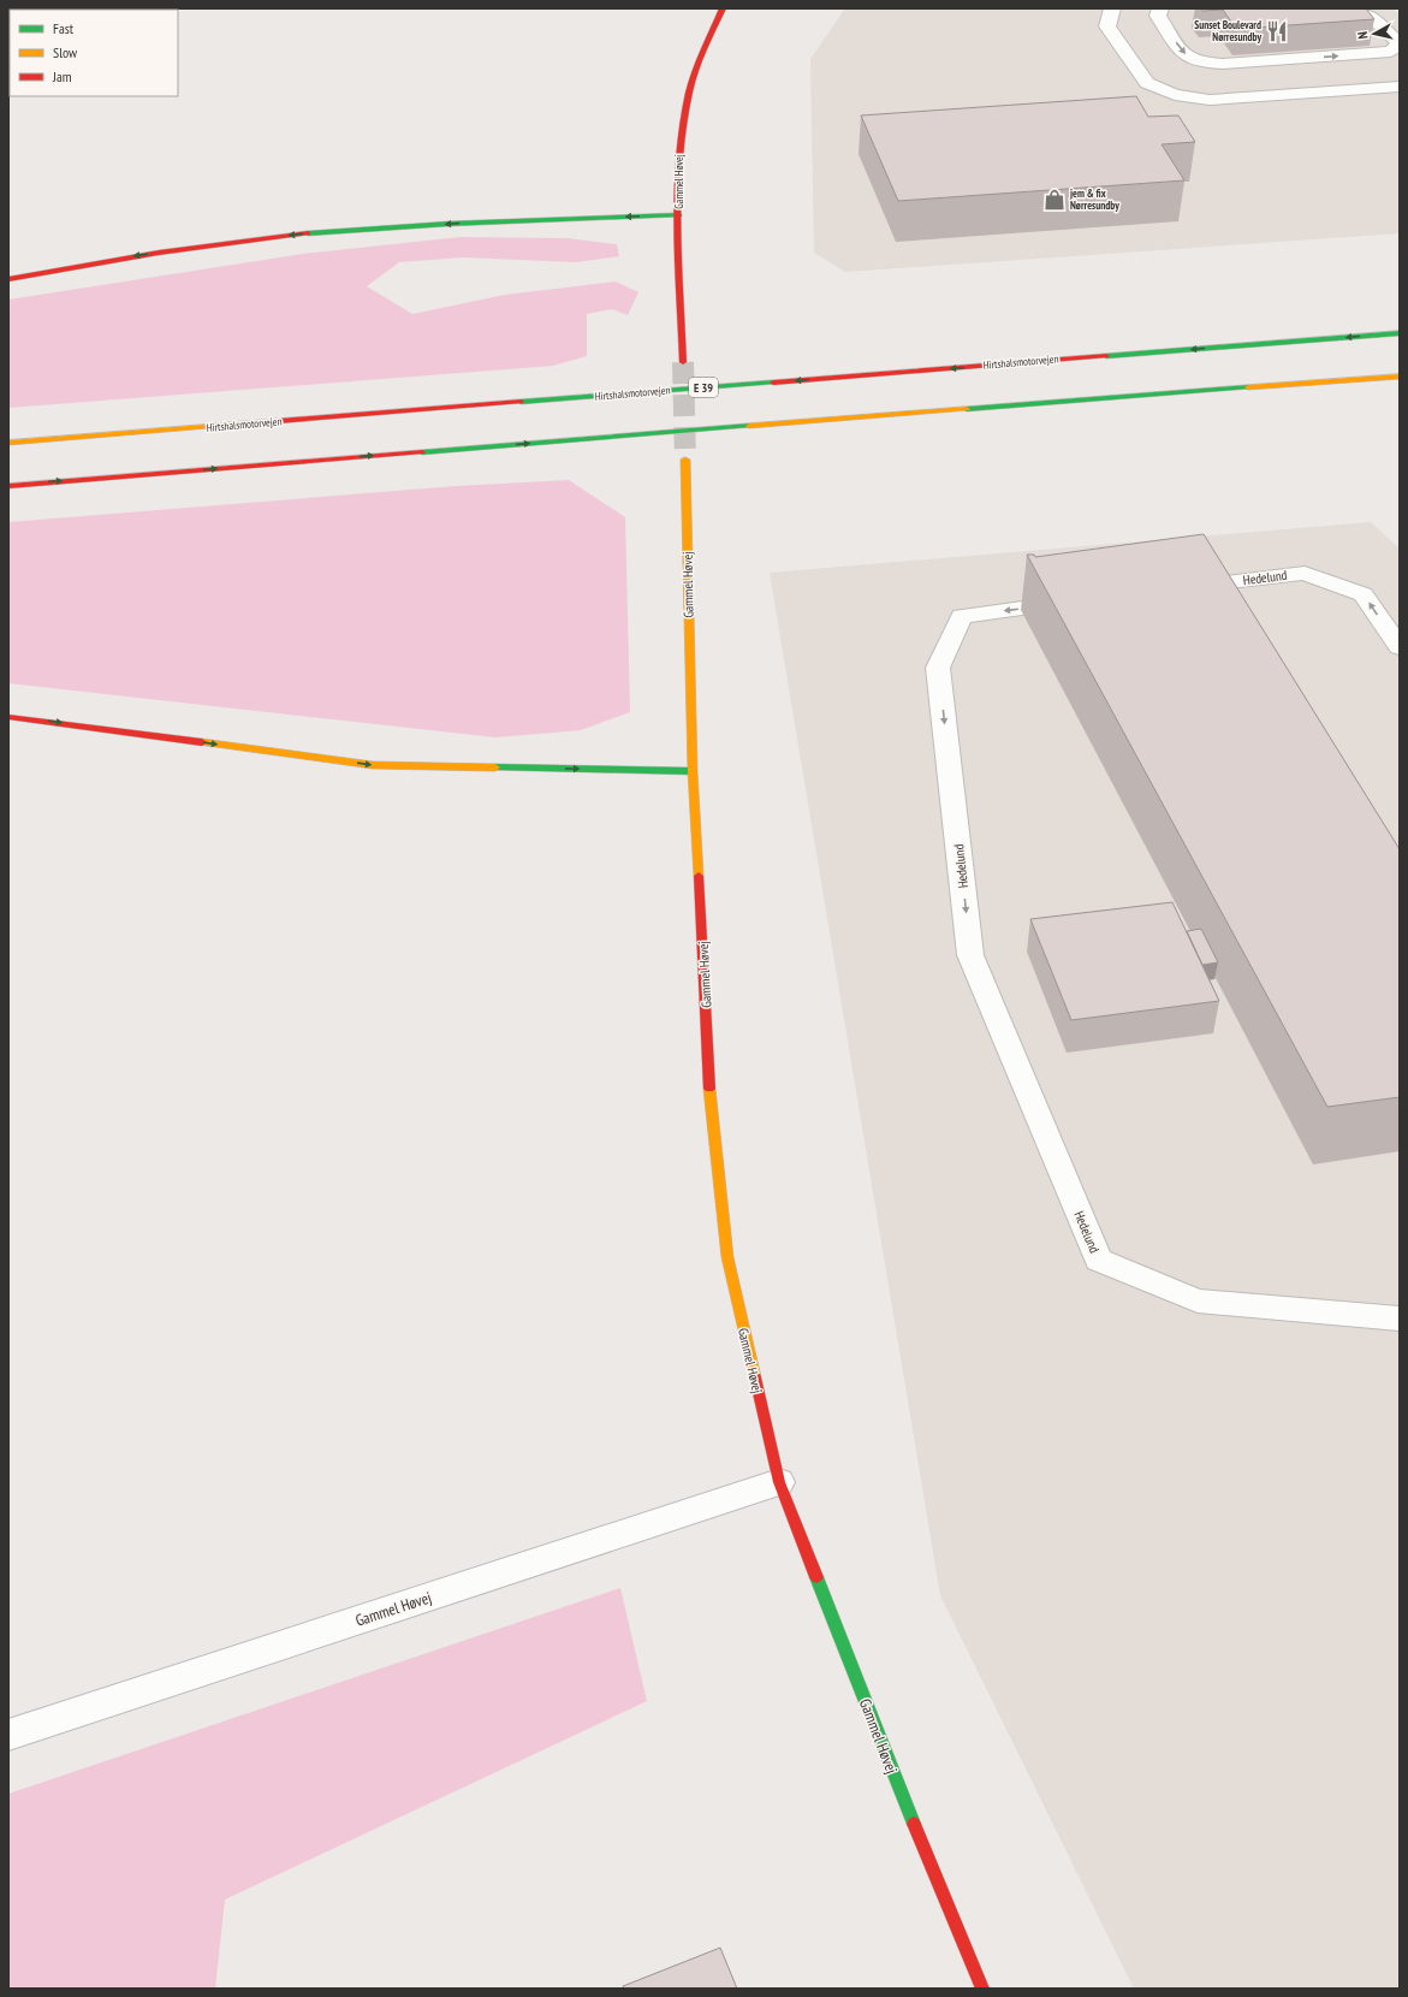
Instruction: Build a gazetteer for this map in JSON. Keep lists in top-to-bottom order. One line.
{"streets":{"main road":["Gammel Høvej","Hirtshalsmotorvejen","E 39"],"street":["Hedelund"]},"places":{"restaurant":["Sunset Boulevard Nørresundby"],"shop":["jem & fix Nørresundby"]},"legend":["Fast","Slow","Jam"],"north":"left"}
